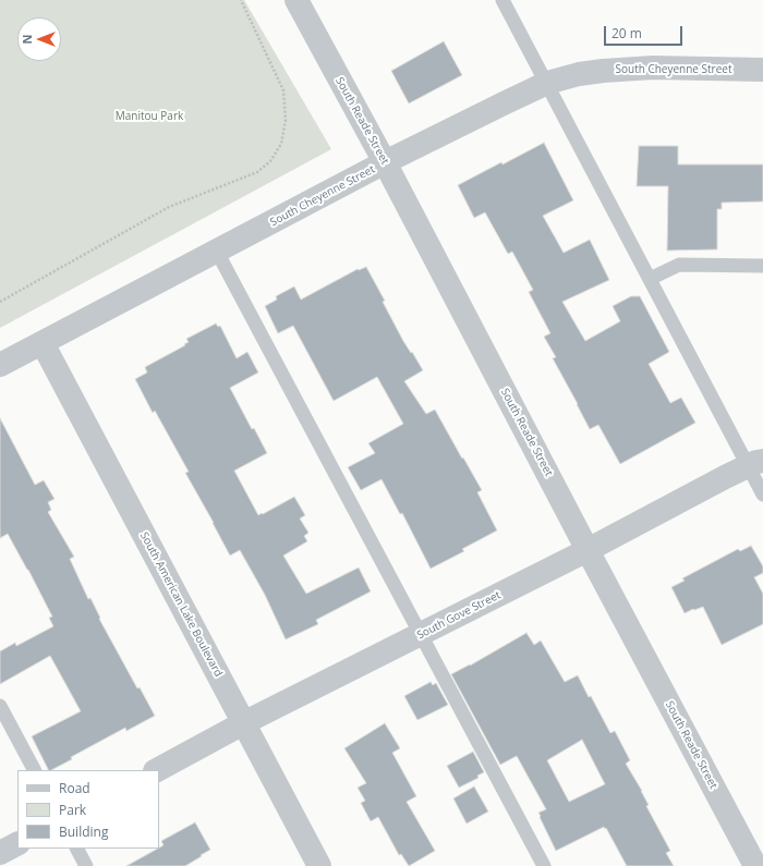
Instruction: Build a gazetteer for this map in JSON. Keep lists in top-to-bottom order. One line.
{"streets":{"street":["South Cheyenne Street","South Reade Street","South American Lake Boulevard","South Gove Street"]},"crossings":[["South Cheyenne Street","South Reade Street"],["South Cheyenne Street","South American Lake Boulevard"],["South Reade Street","South Gove Street"],["South American Lake Boulevard","South Gove Street"]],"parks":["Manitou Park"],"legend":["Road","Park","Building"],"scale_bar":"20 m","north":"left"}
